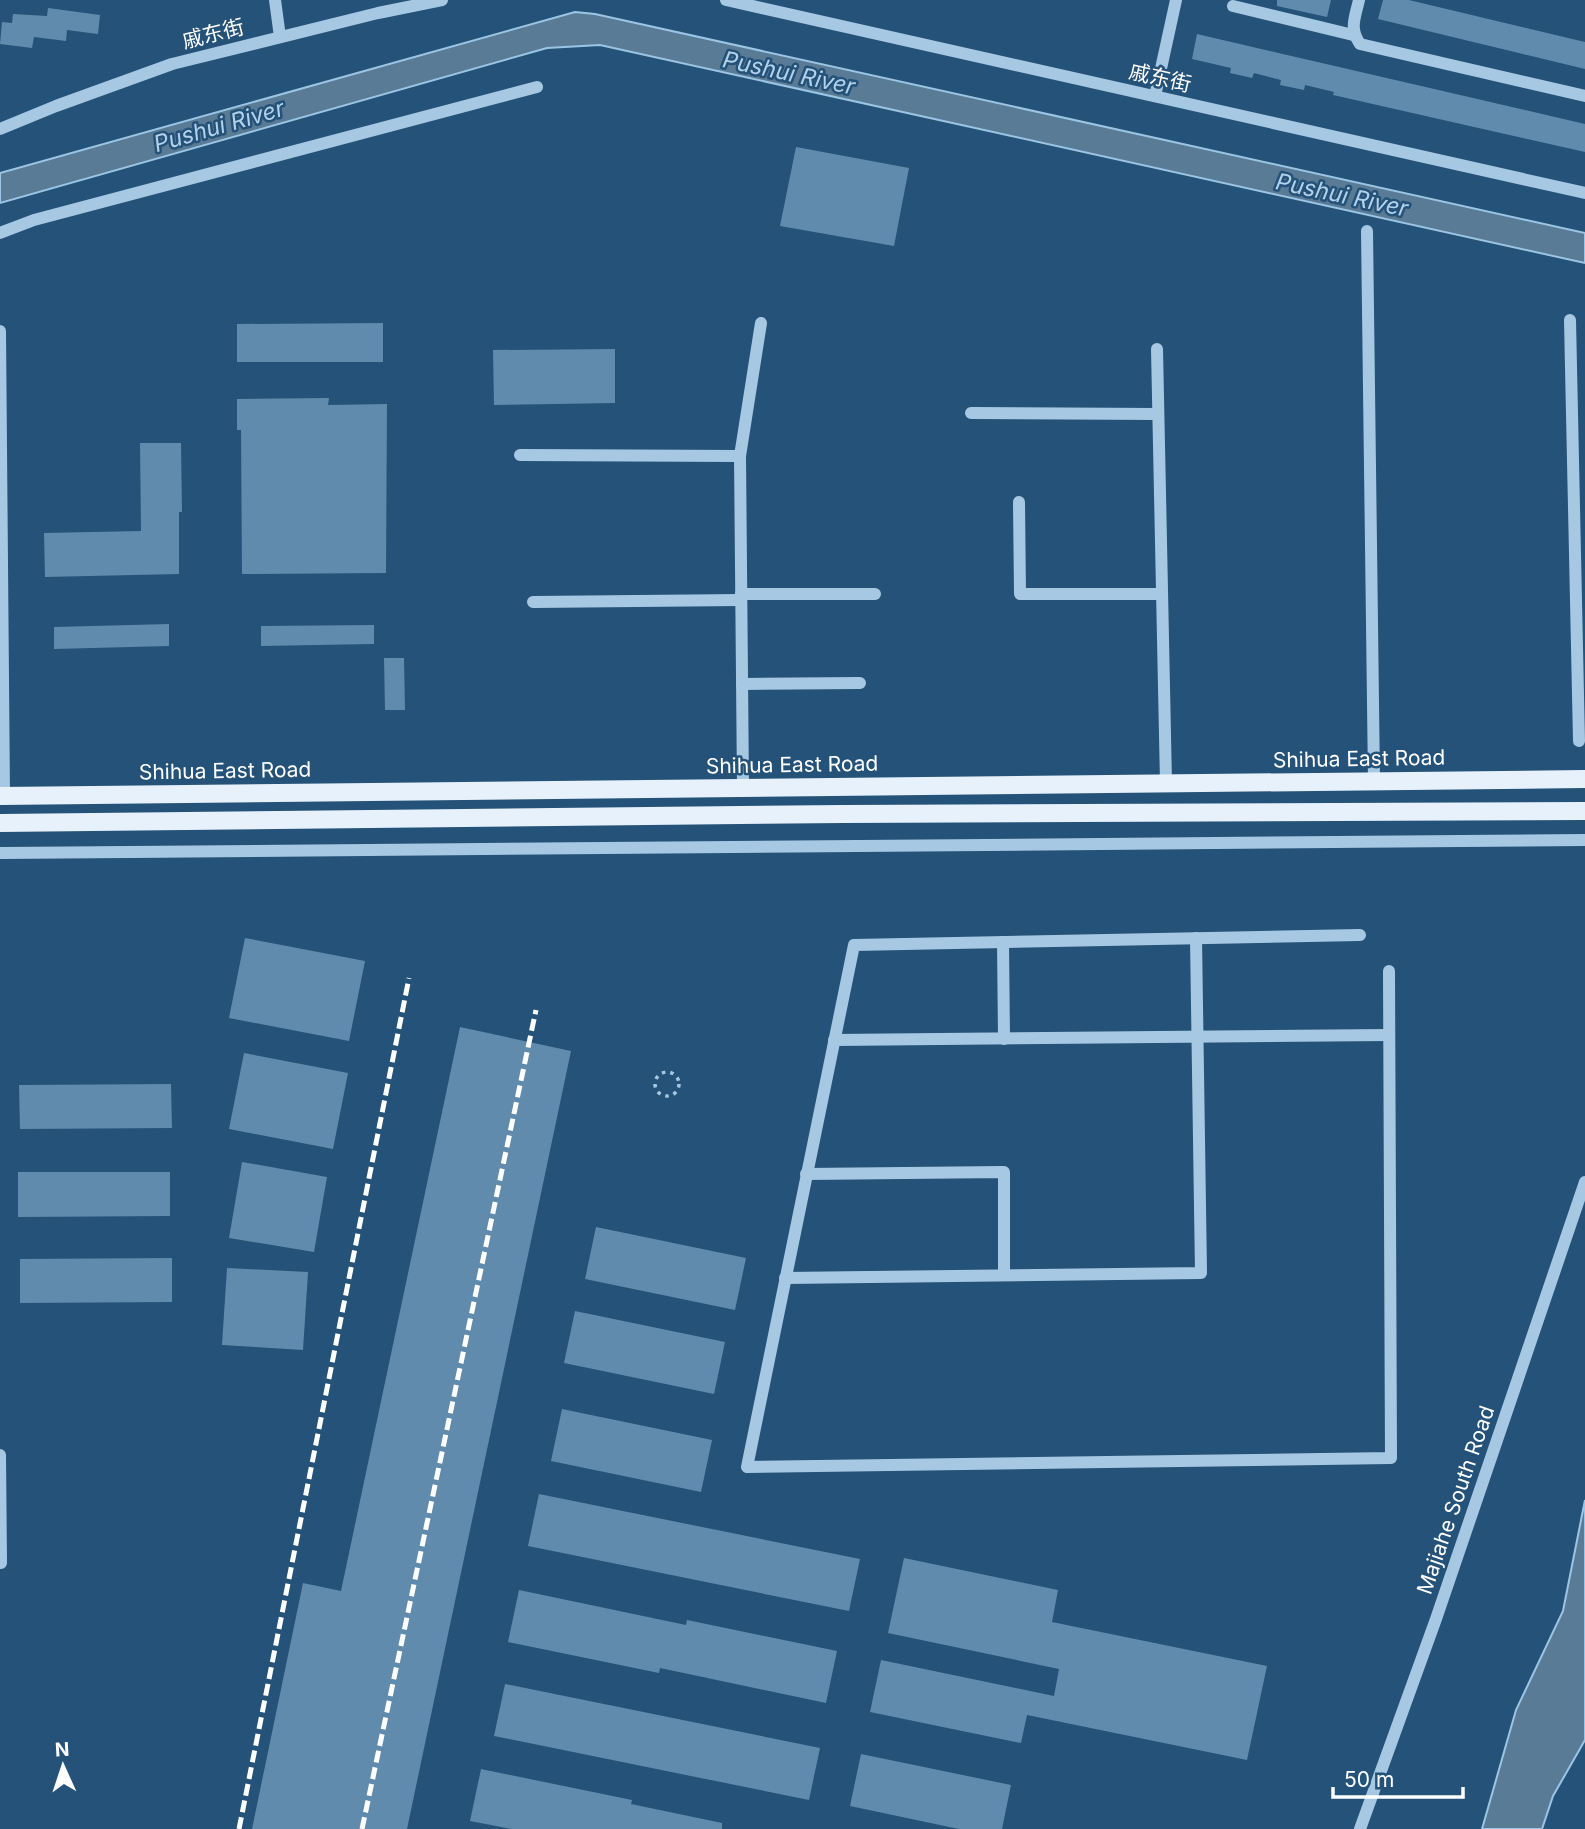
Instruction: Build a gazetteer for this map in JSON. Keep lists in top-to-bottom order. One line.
{"streets":{"main road":["Shihua East Road"],"street":["戚东街","Majiahe South Road"]},"water":["Pushui River"],"scale_bar":"50 m","north":"top"}
